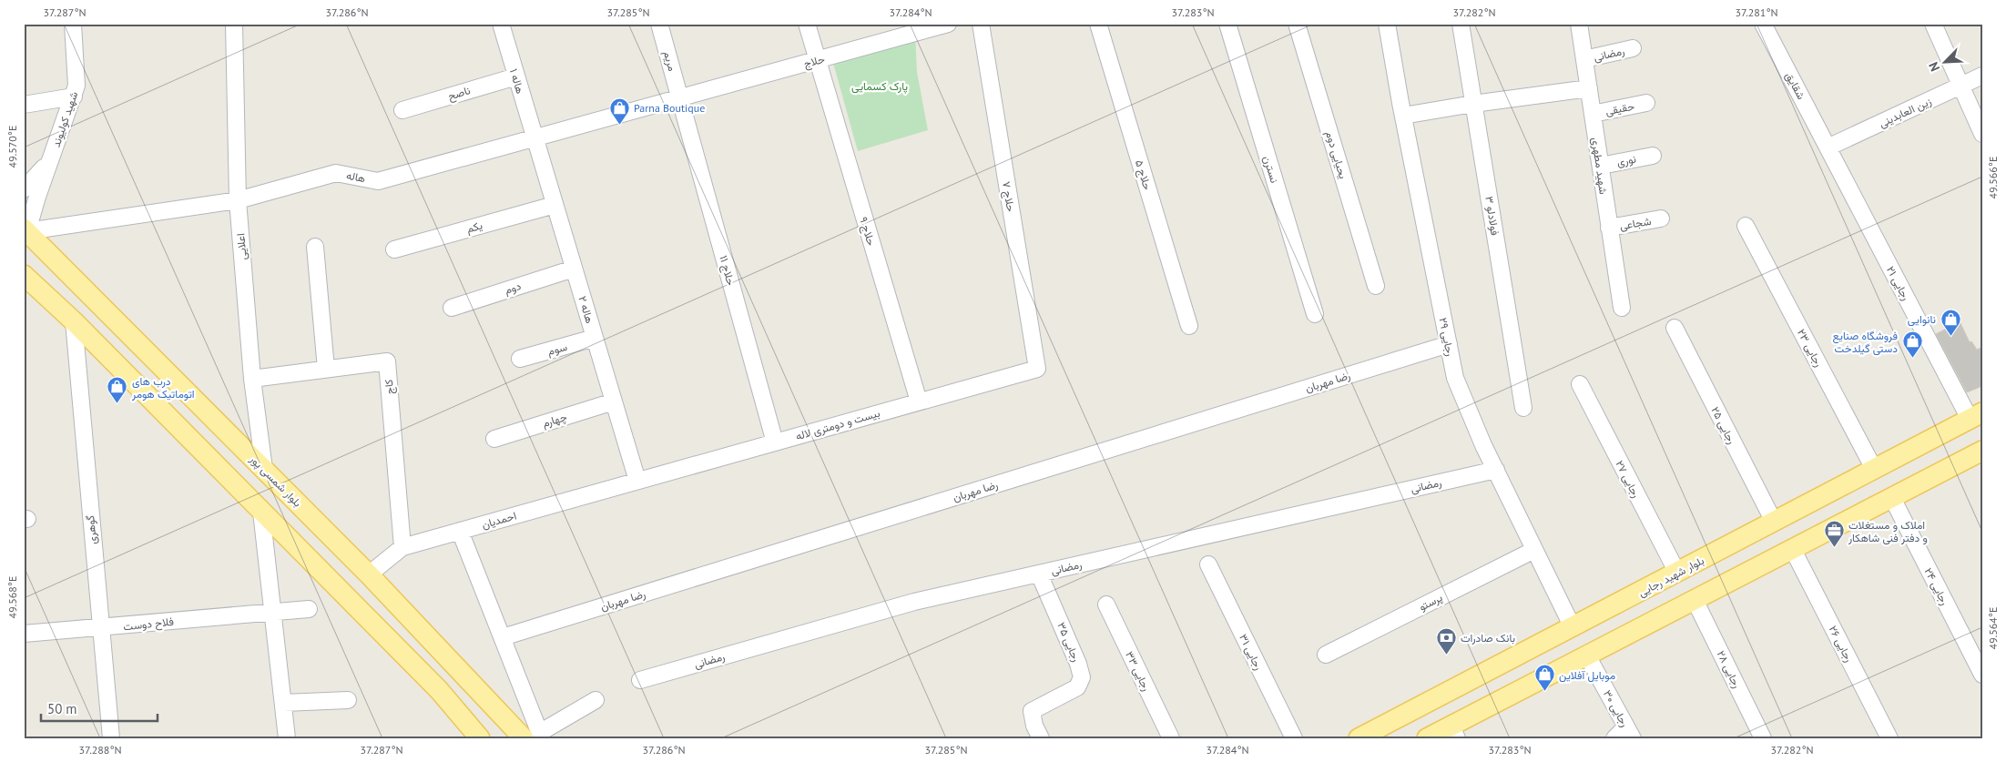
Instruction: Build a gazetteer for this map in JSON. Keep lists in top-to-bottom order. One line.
{"streets":{"main road":["بلوار شمسی پور","بلوار شهید رجایی"],"street":["رمضانی","مریم","حلاج","هاله ۱","شقایق","ناصح","حقیقی","زین العابدینی","شهید کولیوند","یحیایی دوم","نوری","شهید مطهری","نسترن","حلاج ۵","هاله","حلاج ۷","فولادلو ۳","شجاعی","یکم","حلاج ۹","اعلایی","حلاج ۱۱","رجایی ۲۱","دوم","هاله ۲","رجایی ۲۹","رجایی ۲۳","سوم","رضا مهربان","کاج","چهارم","بیست و دومتری لاله","رجایی ۲۵","رجایی ۲۷","احمدیان","گوهری","رجایی ۲۴","پرستو","فلاح دوست","رجایی ۳۵","رجایی ۲۶","رجایی ۳۱","رجایی ۲۸","رجایی ۳۳","رجایی ۳۰"]},"crossings":[["رمضانی","شهید مطهری"],["رمضانی","رجایی ۲۹"],["رمضانی","رجایی ۳۵"],["مریم","حلاج"],["مریم","هاله"],["مریم","حلاج ۱۱"],["حلاج","هاله"],["حلاج","حلاج ۹"],["حلاج","حلاج ۱۱"],["هاله ۱","ناصح"],["هاله ۱","هاله"],["هاله ۱","هاله ۲"],["شقایق","زین العابدینی"],["شقایق","رجایی ۲۱"],["حقیقی","شهید مطهری"],["زین العابدینی","رجایی ۲۱"],["شهید کولیوند","هاله"],["شهید کولیوند","بلوار شمسی پور"],["نوری","شهید مطهری"],["شهید مطهری","شجاعی"],["هاله","اعلایی"],["هاله","حلاج ۱۱"],["هاله","هاله ۲"],["هاله","بلوار شمسی پور"],["حلاج ۷","بیست و دومتری لاله"],["یکم","هاله ۲"],["حلاج ۹","بیست و دومتری لاله"],["اعلایی","کاج"],["اعلایی","بلوار شمسی پور"],["حلاج ۱۱","بیست و دومتری لاله"],["رجایی ۲۱","بلوار شهید رجایی"],["دوم","هاله ۲"],["هاله ۲","سوم"],["هاله ۲","چهارم"],["هاله ۲","بیست و دومتری لاله"],["هاله ۲","احمدیان"],["رجایی ۲۹","رضا مهربان"],["رجایی ۲۹","بلوار شهید رجایی"],["رجایی ۲۹","پرستو"],["رجایی ۲۳","بلوار شهید رجایی"],["کاج","احمدیان"],["بیست و دومتری لاله","احمدیان"],["رجایی ۲۵","بلوار شهید رجایی"],["رجایی ۲۷","بلوار شهید رجایی"],["بلوار شمسی پور","احمدیان"],["گوهری","فلاح دوست"]],"parks":["پارک کسمایی"],"places":{"shop":["Parna Boutique","نانوایی","فروشگاه صنایع دستی گیلدخت","درب های اتوماتیک هومر","موبایل آفلاین"],"office":["املاک و مستغلات و دفتر فنی شاهکار"],"bank":["بانک صادرات"]},"scale_bar":"50 m","north":"bottom left","coordinates":["37.287°N","37.286°N","37.285°N","37.284°N","37.283°N","37.282°N","37.281°N","49.570°E","49.566°E","49.568°E","49.564°E","37.288°N"]}
